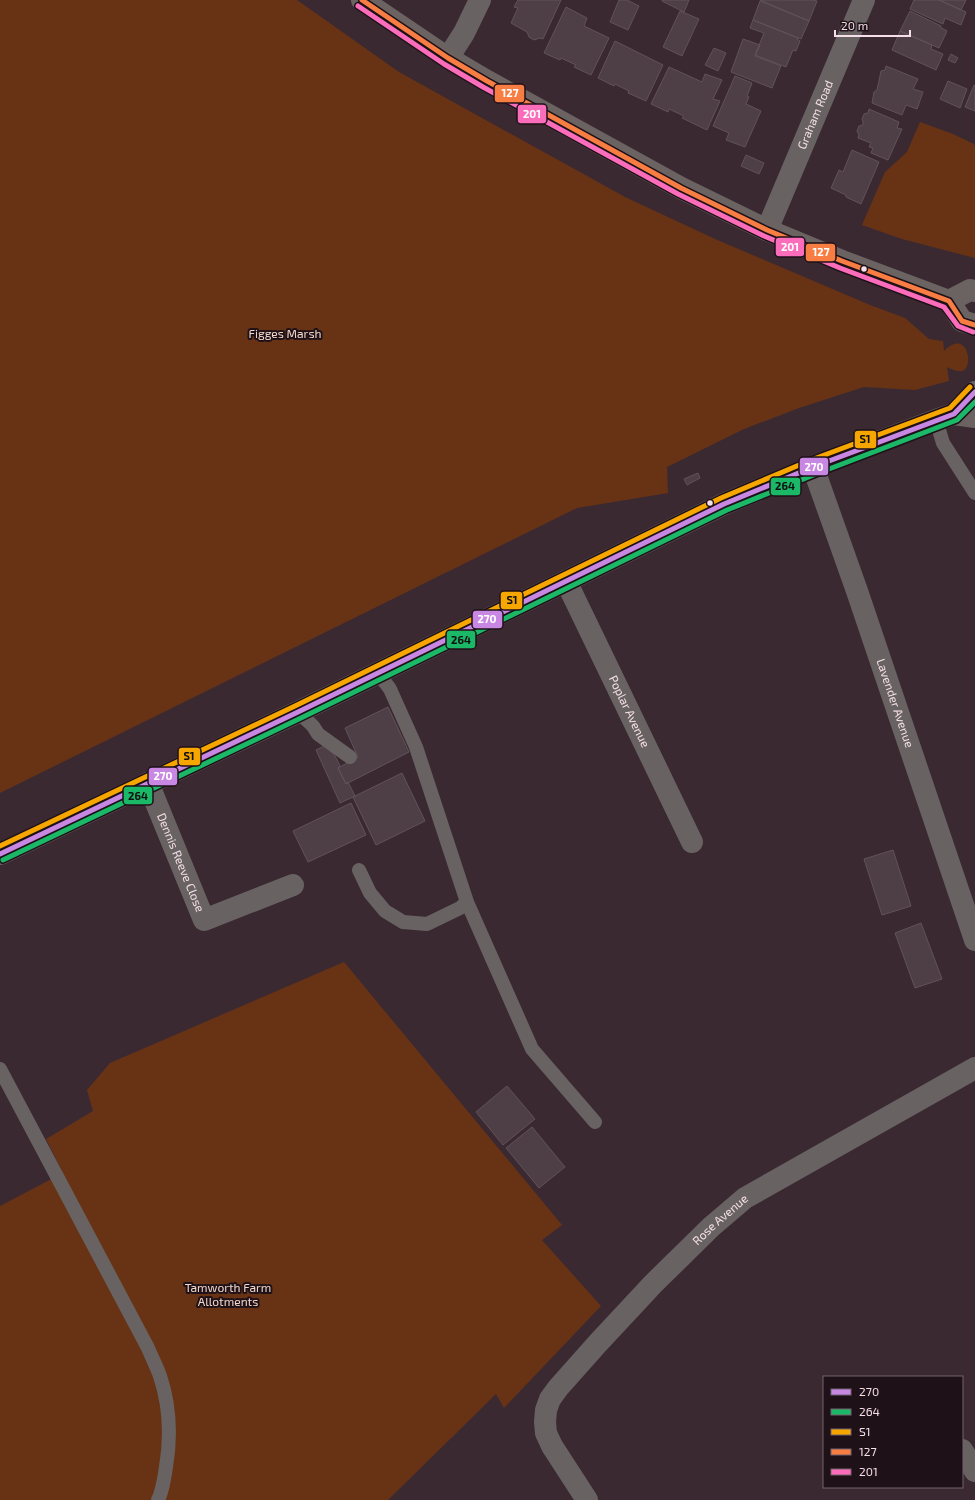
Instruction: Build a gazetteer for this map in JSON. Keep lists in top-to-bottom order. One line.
{"streets":{"street":["Graham Road","Lavender Avenue","Poplar Avenue","Dennis Reeve Close","Rose Avenue"]},"parks":["Figges Marsh","Tamworth Farm Allotments"],"lines":["transit line 127","transit line 201","transit line S1","transit line 270","transit line 264"],"legend":["270","264","S1","127","201"],"scale_bar":"20 m"}
